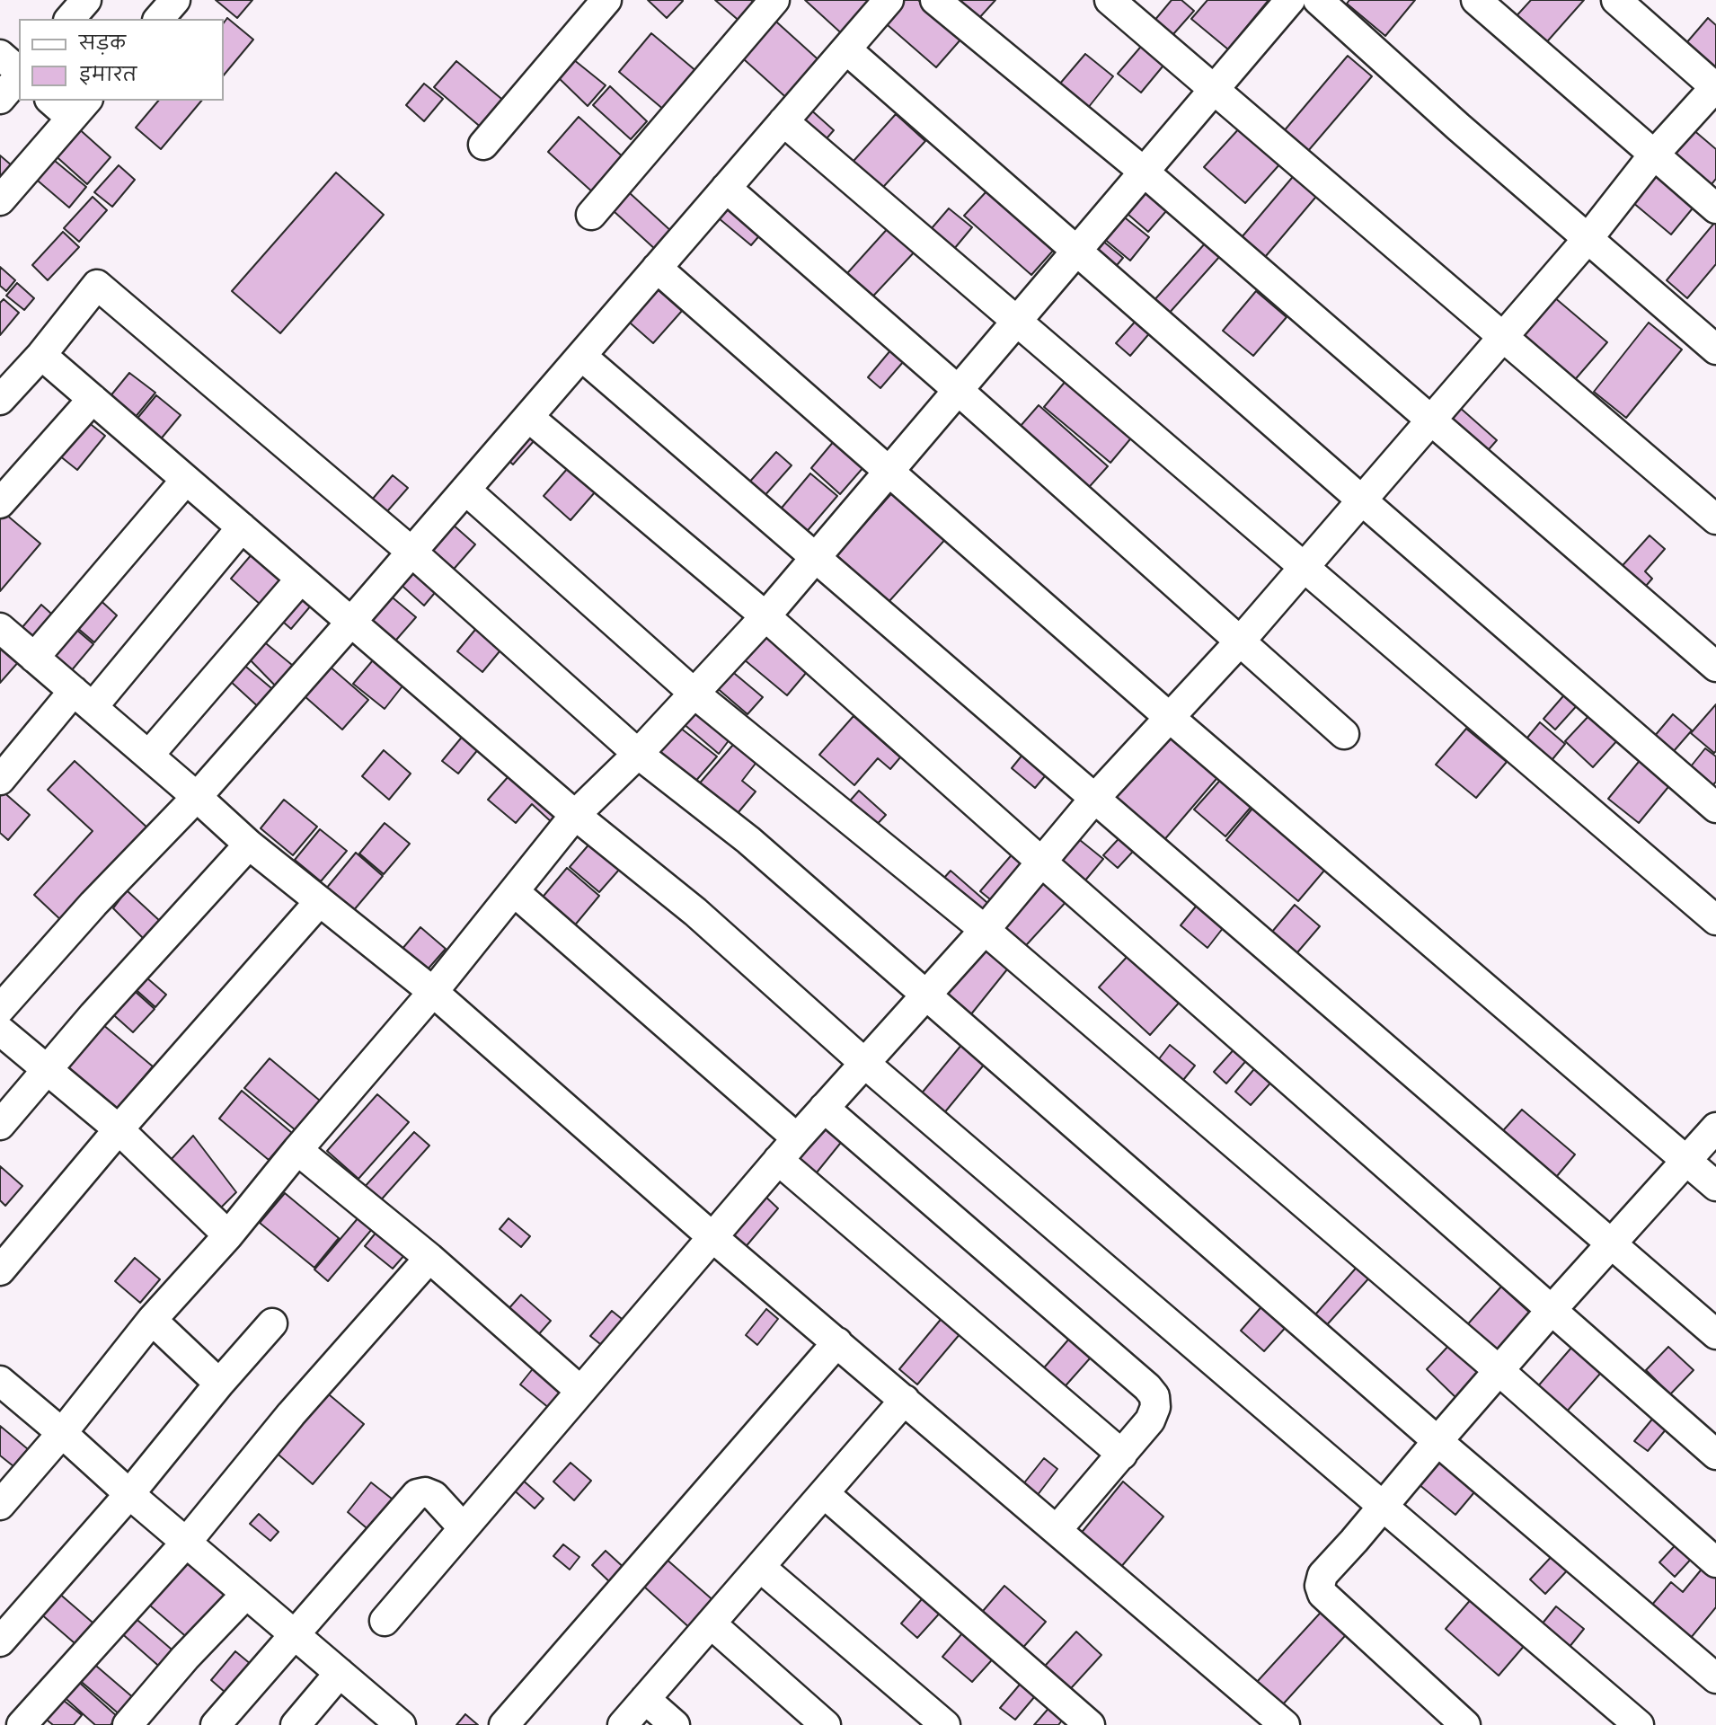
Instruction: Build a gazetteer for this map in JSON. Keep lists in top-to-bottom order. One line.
{"legend":["सड़क","इमारत"]}
